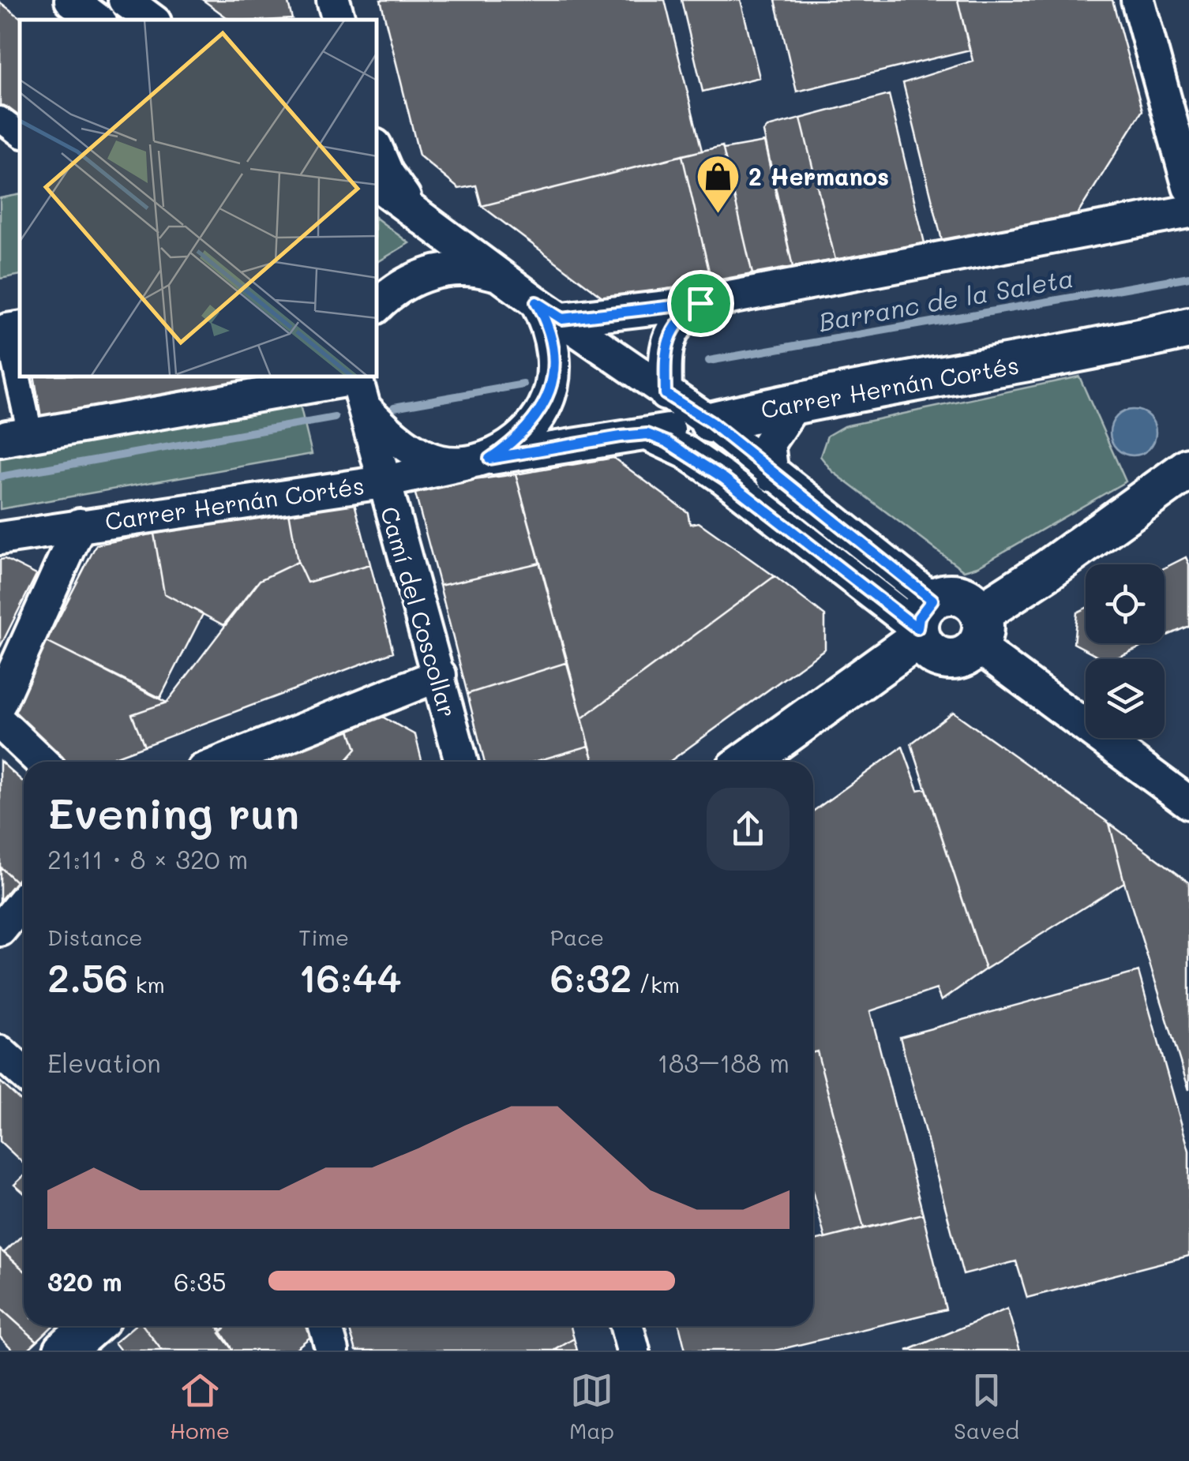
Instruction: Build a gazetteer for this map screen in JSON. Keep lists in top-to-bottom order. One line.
{"streets":{"street":["Carrer Hernán Cortés","Camí del Coscollar"]},"crossings":[["Carrer Hernán Cortés","Camí del Coscollar"]],"water":["Barranc de la Saleta"],"places":{"shop":["2 Hermanos"]},"page":{"heading":["Evening run","21:11 · 8 × 320 m"],"stats":[["Distance","2.56 km"],["Time","16:44"],["Pace","6:32 /km"]],"chart":["Elevation","183–188 m"],"list":[{"name":"320 m","note":"6:35"}],"tabs":["Home","Map","Saved"]}}
